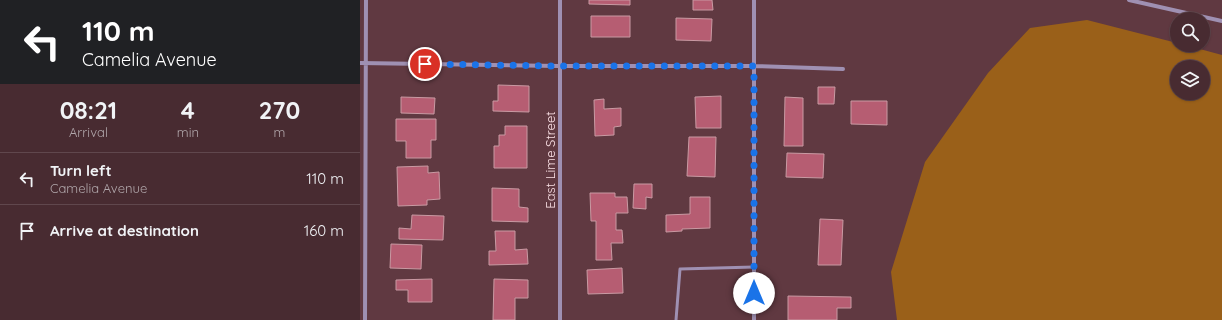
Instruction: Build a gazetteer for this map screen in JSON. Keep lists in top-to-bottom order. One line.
{"streets":{"street":["East Lime Street"]},"page":{"turn":["110 m","Camelia Avenue"],"eta":["08:21","Arrival","4","min","270","m"],"list":[{"name":"Turn left","note":"Camelia Avenue","value":"110 m"},{"name":"Arrive at destination","value":"160 m"}]}}
